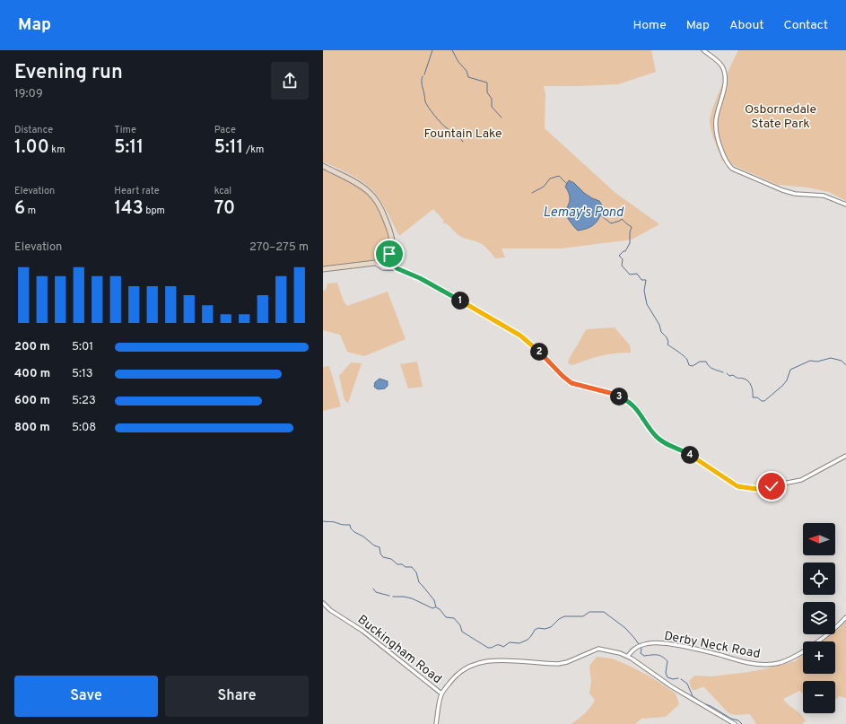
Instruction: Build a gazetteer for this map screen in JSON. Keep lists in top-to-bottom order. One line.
{"streets":{"street":["Derby Neck Road","Buckingham Road"]},"crossings":[["Derby Neck Road","Buckingham Road"]],"water":["Lemay's Pond"],"parks":["Osbornedale State Park","Fountain Lake"],"north":"left","page":{"header":"Map","nav":["Home","Map","About","Contact"],"heading":["Evening run","19:09"],"stats":[["Distance","1.00 km"],["Time","5:11"],["Pace","5:11 /km"],["Elevation","6 m"],["Heart rate","143 bpm"],["kcal","70"]],"chart":["Elevation","270–275 m"],"pins":["1","2","3","4"],"list":[{"name":"200 m","note":"5:01"},{"name":"400 m","note":"5:13"},{"name":"600 m","note":"5:23"},{"name":"800 m","note":"5:08"}],"map_buttons":["+","−"],"buttons":["Save","Share"]}}
